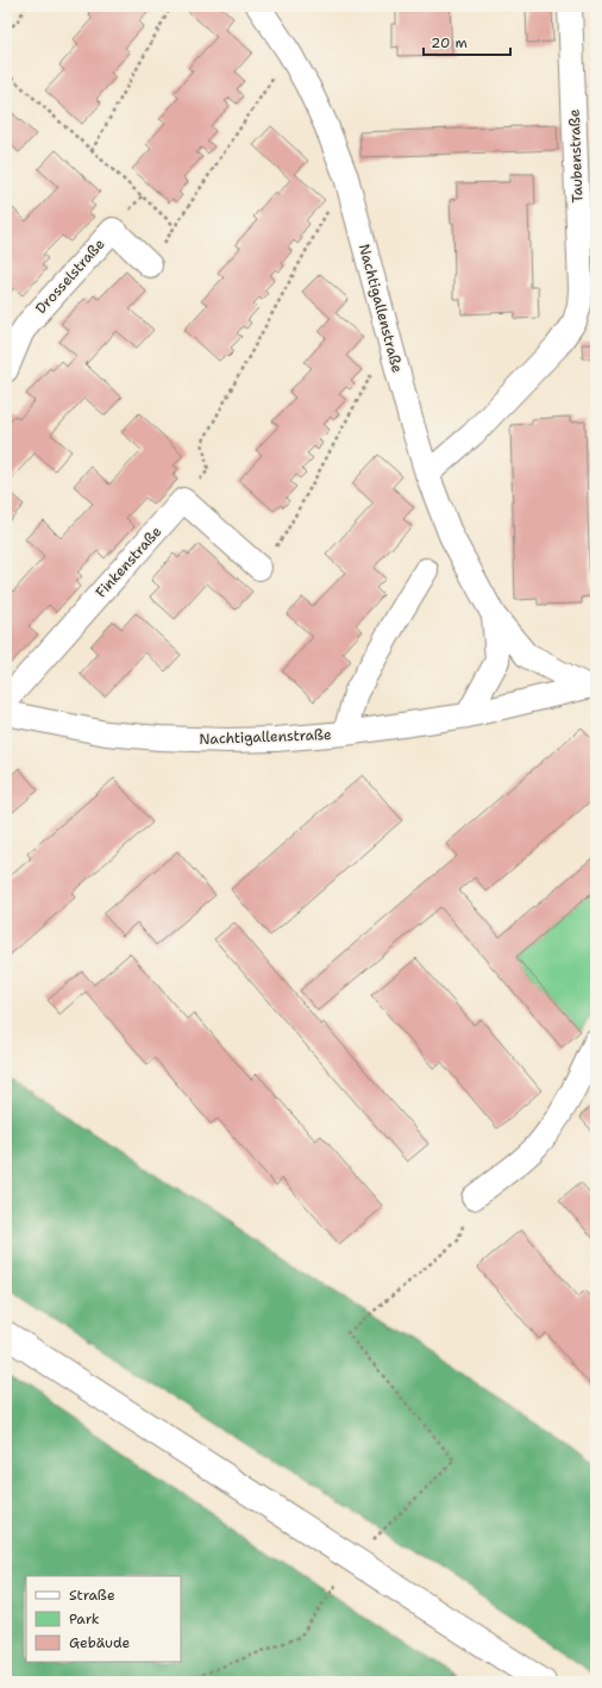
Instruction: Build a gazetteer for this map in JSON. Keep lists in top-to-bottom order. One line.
{"streets":{"street":["Taubenstraße","Drosselstraße","Nachtigallenstraße","Finkenstraße"]},"crossings":[["Taubenstraße","Nachtigallenstraße"]],"legend":["Straße","Park","Gebäude"],"scale_bar":"20 m"}
